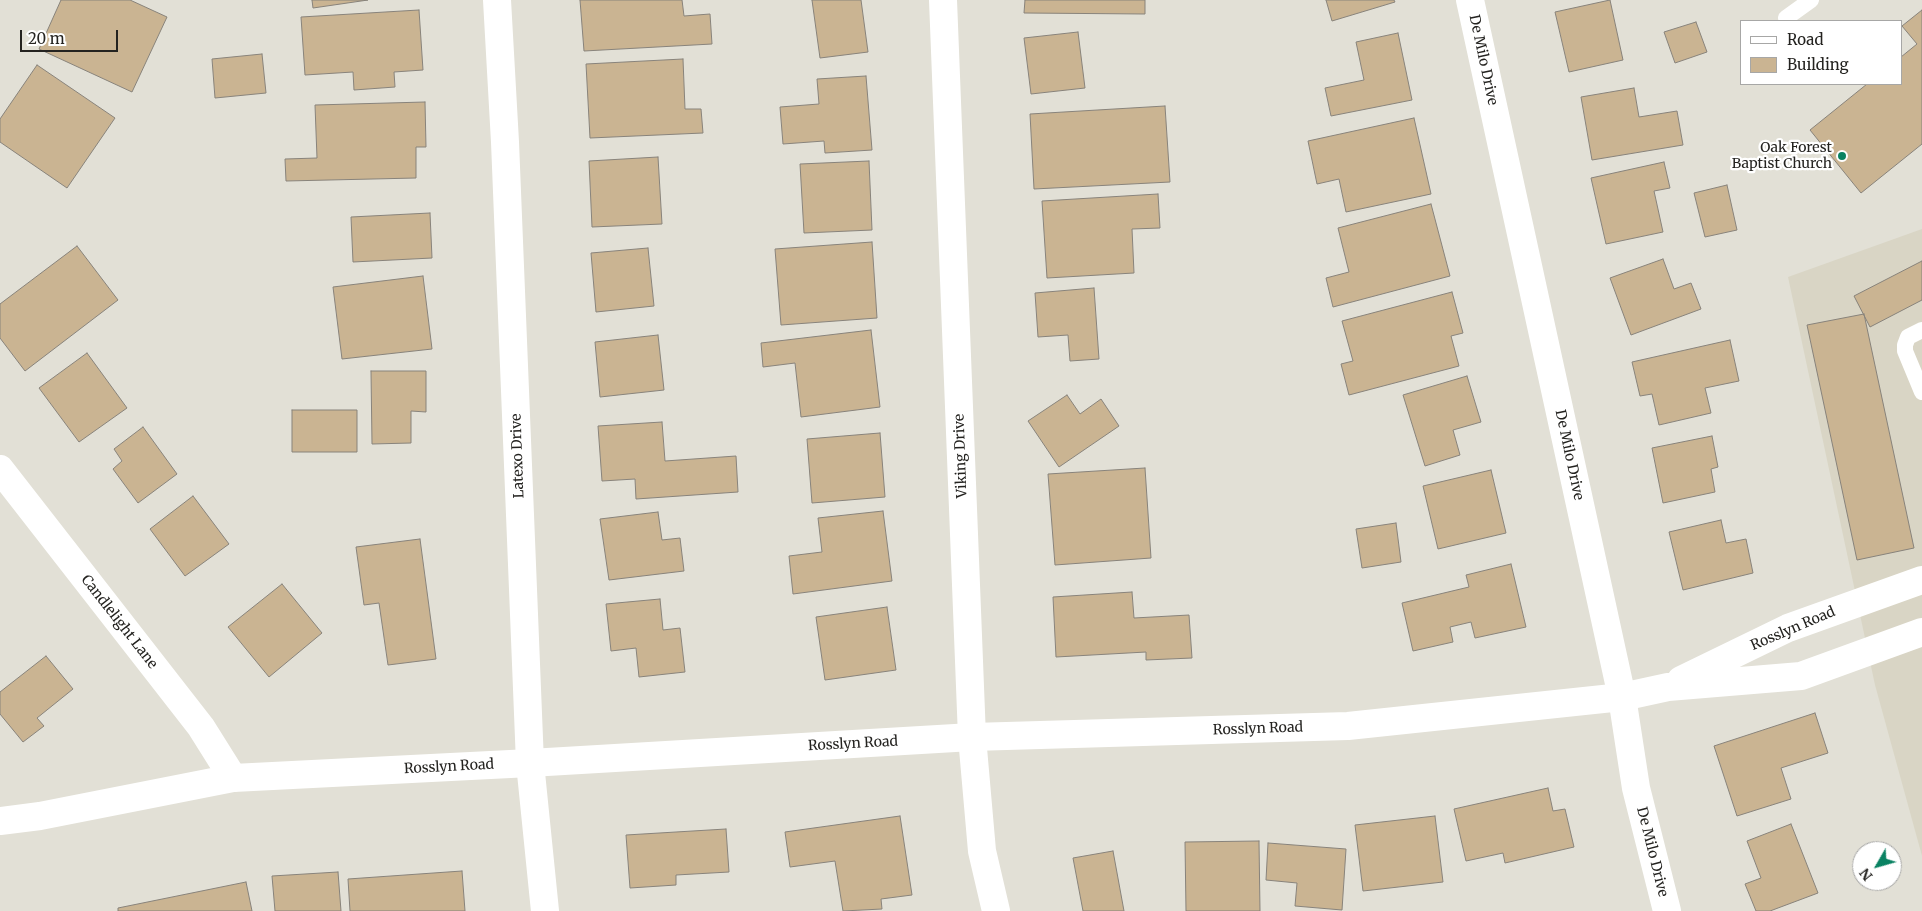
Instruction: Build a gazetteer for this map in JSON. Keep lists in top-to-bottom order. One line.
{"streets":{"street":["De Milo Drive","Latexo Drive","Viking Drive","Candlelight Lane","Rosslyn Road"]},"crossings":[["De Milo Drive","Rosslyn Road"],["Latexo Drive","Rosslyn Road"],["Viking Drive","Rosslyn Road"],["Candlelight Lane","Rosslyn Road"]],"places":["Oak Forest Baptist Church"],"legend":["Road","Building"],"scale_bar":"20 m","north":"bottom left"}
